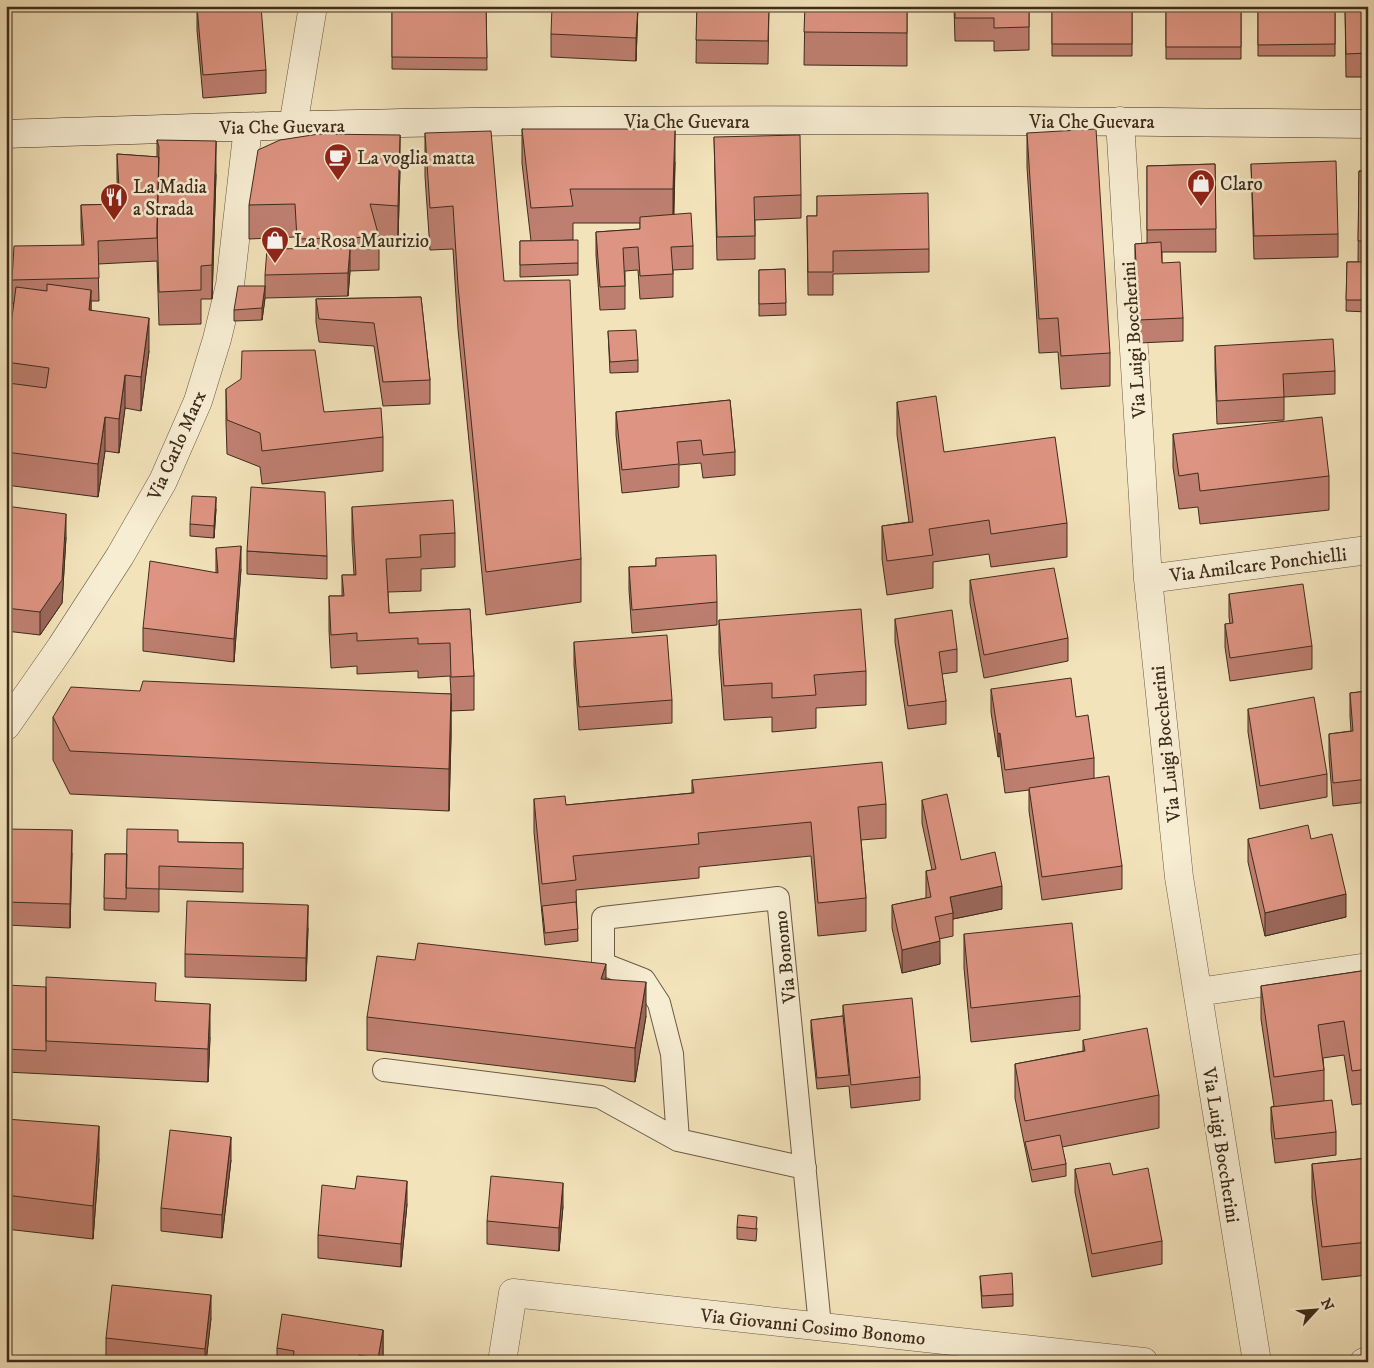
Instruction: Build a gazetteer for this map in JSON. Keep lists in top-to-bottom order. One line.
{"streets":{"street":["Via Che Guevara","Via Luigi Boccherini","Via Carlo Marx","Via Amilcare Ponchielli","Via Giovanni Cosimo Bonomo"],"lane":["Via Bonomo"]},"crossings":[["Via Che Guevara","Via Luigi Boccherini"],["Via Che Guevara","Via Carlo Marx"],["Via Luigi Boccherini","Via Amilcare Ponchielli"],["Via Bonomo","Via Giovanni Cosimo Bonomo"]],"places":{"cafe":["La voglia matta"],"shop":["Claro","La Rosa Maurizio"],"restaurant":["La Madia a Strada"]},"north":"top right"}
